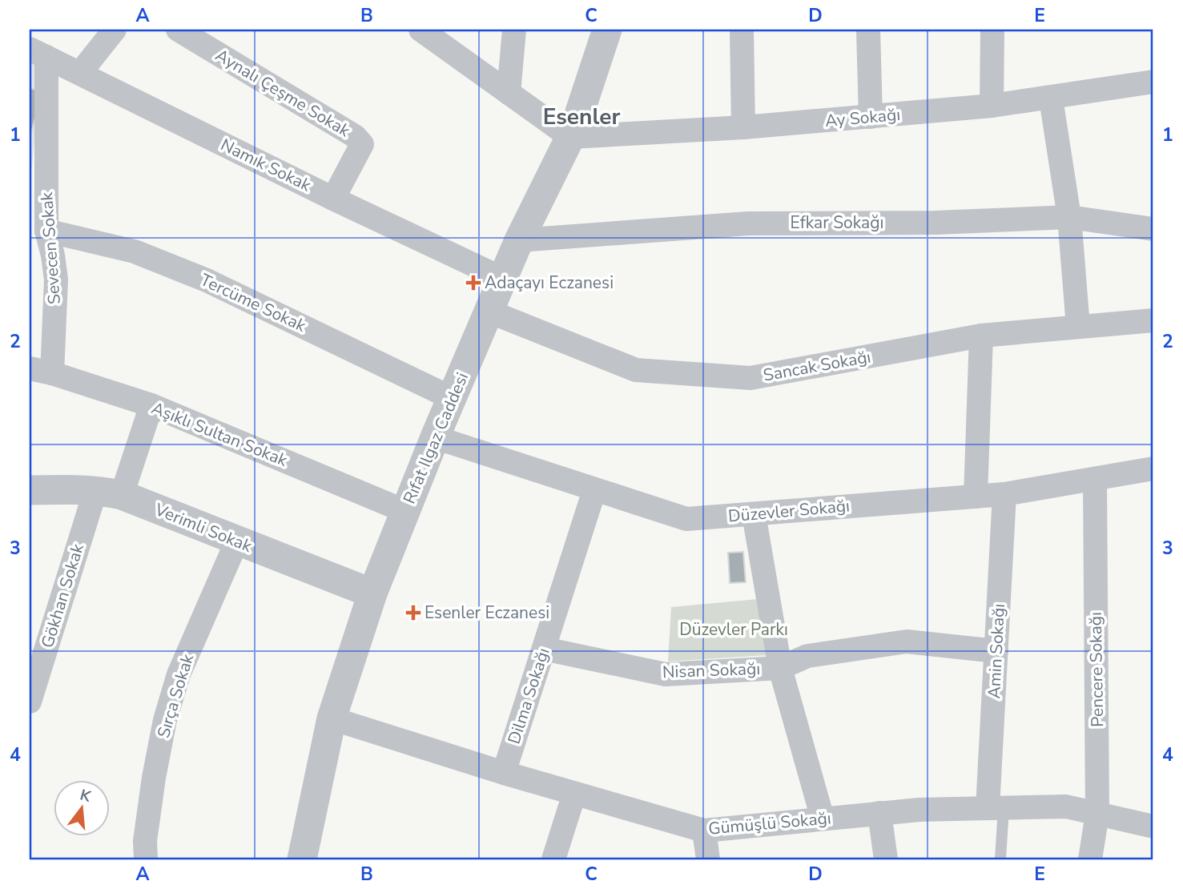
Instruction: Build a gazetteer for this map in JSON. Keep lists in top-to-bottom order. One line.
{"streets":{"street":["Aynalı Çeşme Sokak","Ay Sokağı","Namık Sokak","Efkar Sokağı","Sevecen Sokak","Tercüme Sokak","Sancak Sokağı","Aşıklı Sultan Sokak","Rıfat Ilgaz Caddesi","Düzevler Sokağı","Verimli Sokak","Gökhan Sokak","Amin Sokağı","Pencere Sokağı","Nisan Sokağı","Sırça Sokak","Dilma Sokağı","Gümüşlü Sokağı"]},"crossings":[["Aynalı Çeşme Sokak","Namık Sokak"],["Ay Sokağı","Rıfat Ilgaz Caddesi"],["Namık Sokak","Sevecen Sokak"],["Namık Sokak","Rıfat Ilgaz Caddesi"],["Efkar Sokağı","Rıfat Ilgaz Caddesi"],["Sevecen Sokak","Tercüme Sokak"],["Sevecen Sokak","Aşıklı Sultan Sokak"],["Tercüme Sokak","Rıfat Ilgaz Caddesi"],["Sancak Sokağı","Rıfat Ilgaz Caddesi"],["Aşıklı Sultan Sokak","Rıfat Ilgaz Caddesi"],["Aşıklı Sultan Sokak","Gökhan Sokak"],["Rıfat Ilgaz Caddesi","Düzevler Sokağı"],["Rıfat Ilgaz Caddesi","Verimli Sokak"],["Rıfat Ilgaz Caddesi","Gümüşlü Sokağı"],["Düzevler Sokağı","Amin Sokağı"],["Düzevler Sokağı","Pencere Sokağı"],["Düzevler Sokağı","Dilma Sokağı"],["Verimli Sokak","Gökhan Sokak"],["Verimli Sokak","Sırça Sokak"],["Amin Sokağı","Gümüşlü Sokağı"],["Pencere Sokağı","Gümüşlü Sokağı"],["Nisan Sokağı","Dilma Sokağı"],["Dilma Sokağı","Gümüşlü Sokağı"]],"districts":["Esenler"],"parks":["Düzevler Parkı"],"places":{"health":["Adaçayı Eczanesi","Esenler Eczanesi"]},"north":"top","grid":{"columns":["A","B","C","D","E"],"rows":["1","2","3","4"]}}
